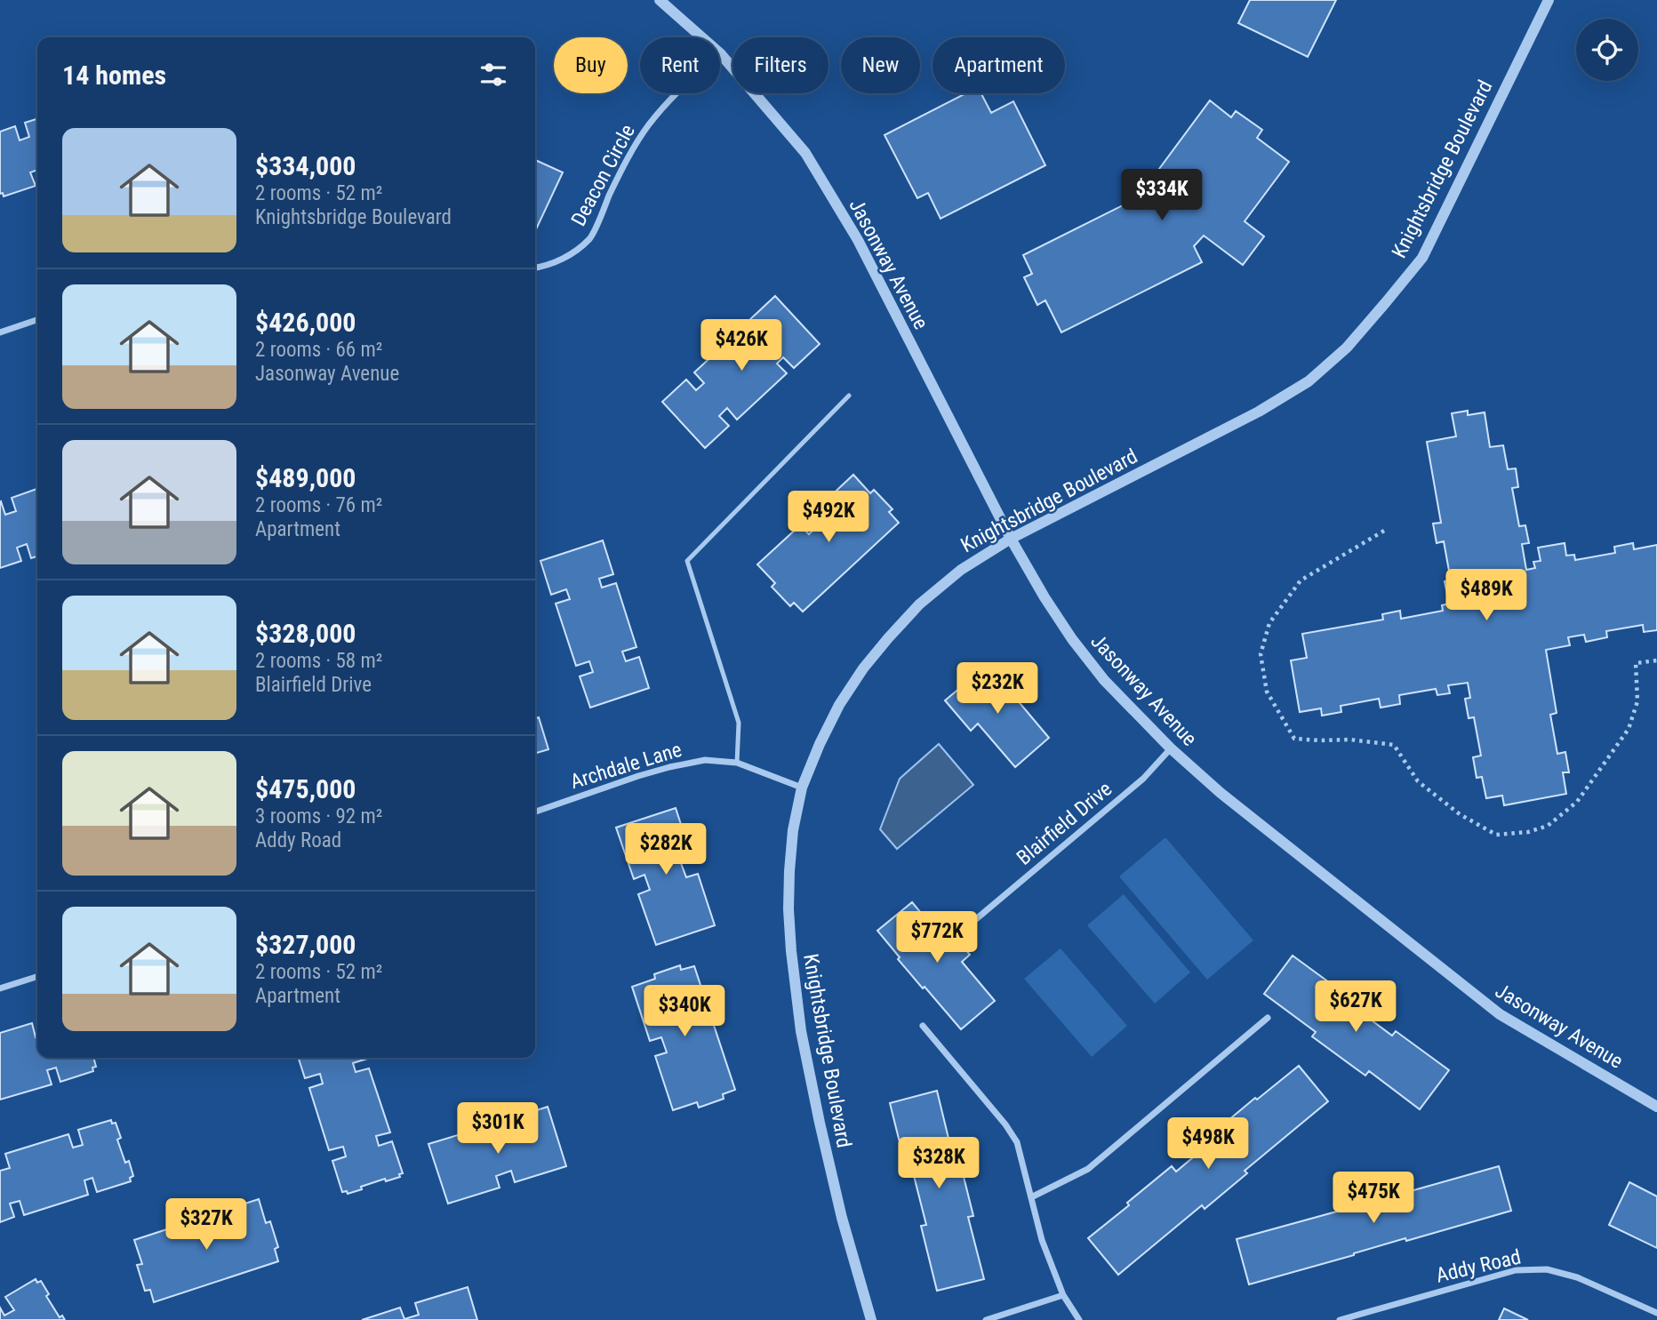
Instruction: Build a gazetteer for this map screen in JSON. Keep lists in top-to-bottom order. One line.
{"streets":{"street":["Knightsbridge Boulevard","Deacon Circle","Jasonway Avenue","Archdale Lane","Blairfield Drive","Addy Road"]},"crossings":[["Knightsbridge Boulevard","Jasonway Avenue"],["Knightsbridge Boulevard","Archdale Lane"],["Jasonway Avenue","Blairfield Drive"]],"page":{"chip":["Buy","Rent","Filters","New","Apartment"],"heading":"14 homes","list":[{"name":"$334,000","note":"2 rooms · 52 m² · Knightsbridge Boulevard"},{"name":"$426,000","note":"2 rooms · 66 m² · Jasonway Avenue"},{"name":"$489,000","note":"2 rooms · 76 m² · Apartment"},{"name":"$328,000","note":"2 rooms · 58 m² · Blairfield Drive"},{"name":"$475,000","note":"3 rooms · 92 m² · Addy Road"},{"name":"$327,000","note":"2 rooms · 52 m² · Apartment"}],"price":["$334K","$426K","$492K","$489K","$232K","$282K","$772K","$627K","$340K","$301K","$498K","$328K","$475K","$327K"]}}
